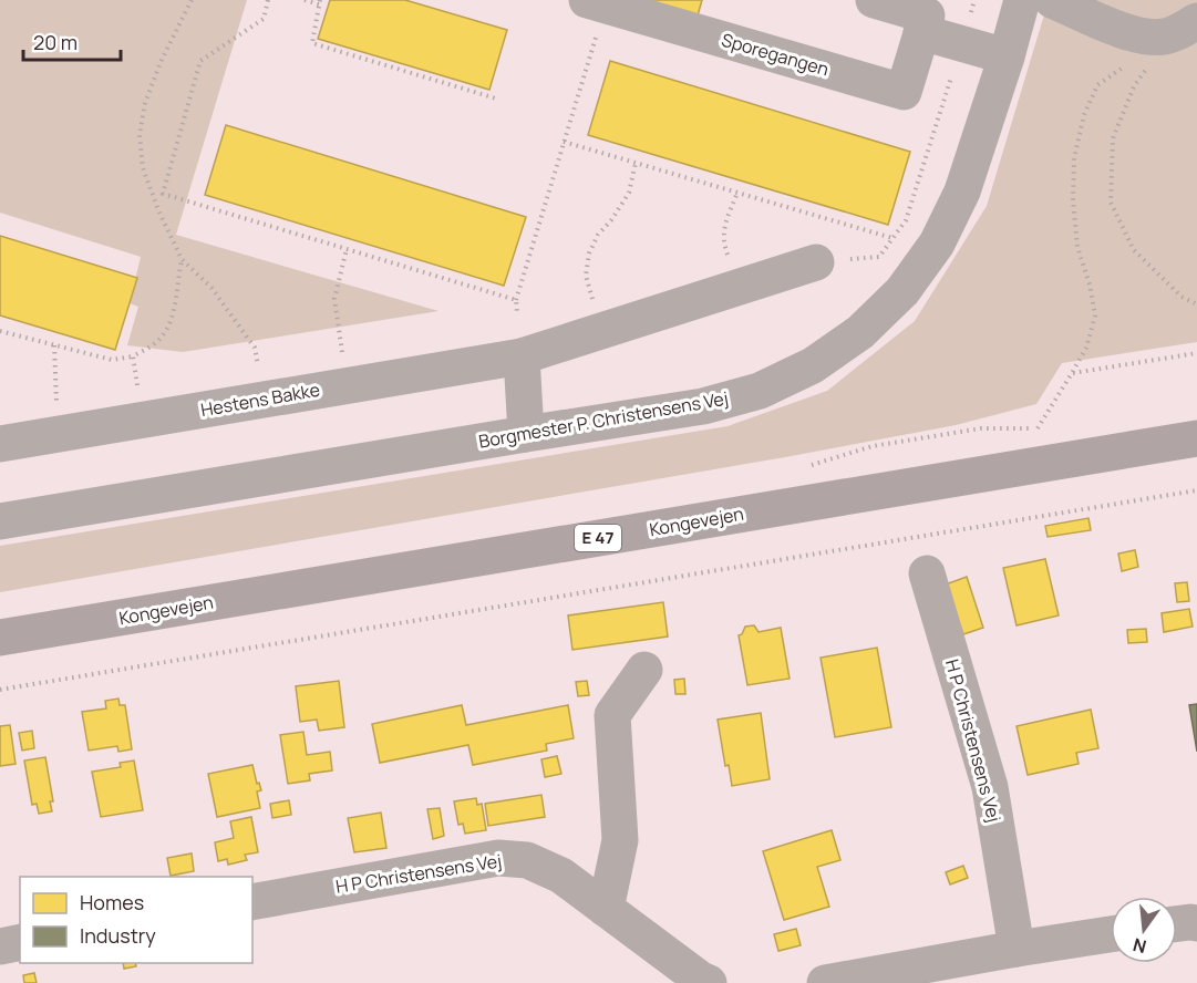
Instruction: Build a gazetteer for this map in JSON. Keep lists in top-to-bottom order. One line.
{"streets":{"main road":["Kongevejen","E 47"],"street":["Sporegangen","Hestens Bakke","Borgmester P. Christensens Vej","H P Christensens Vej"]},"legend":["Homes","Industry"],"scale_bar":"20 m","north":"bottom"}
